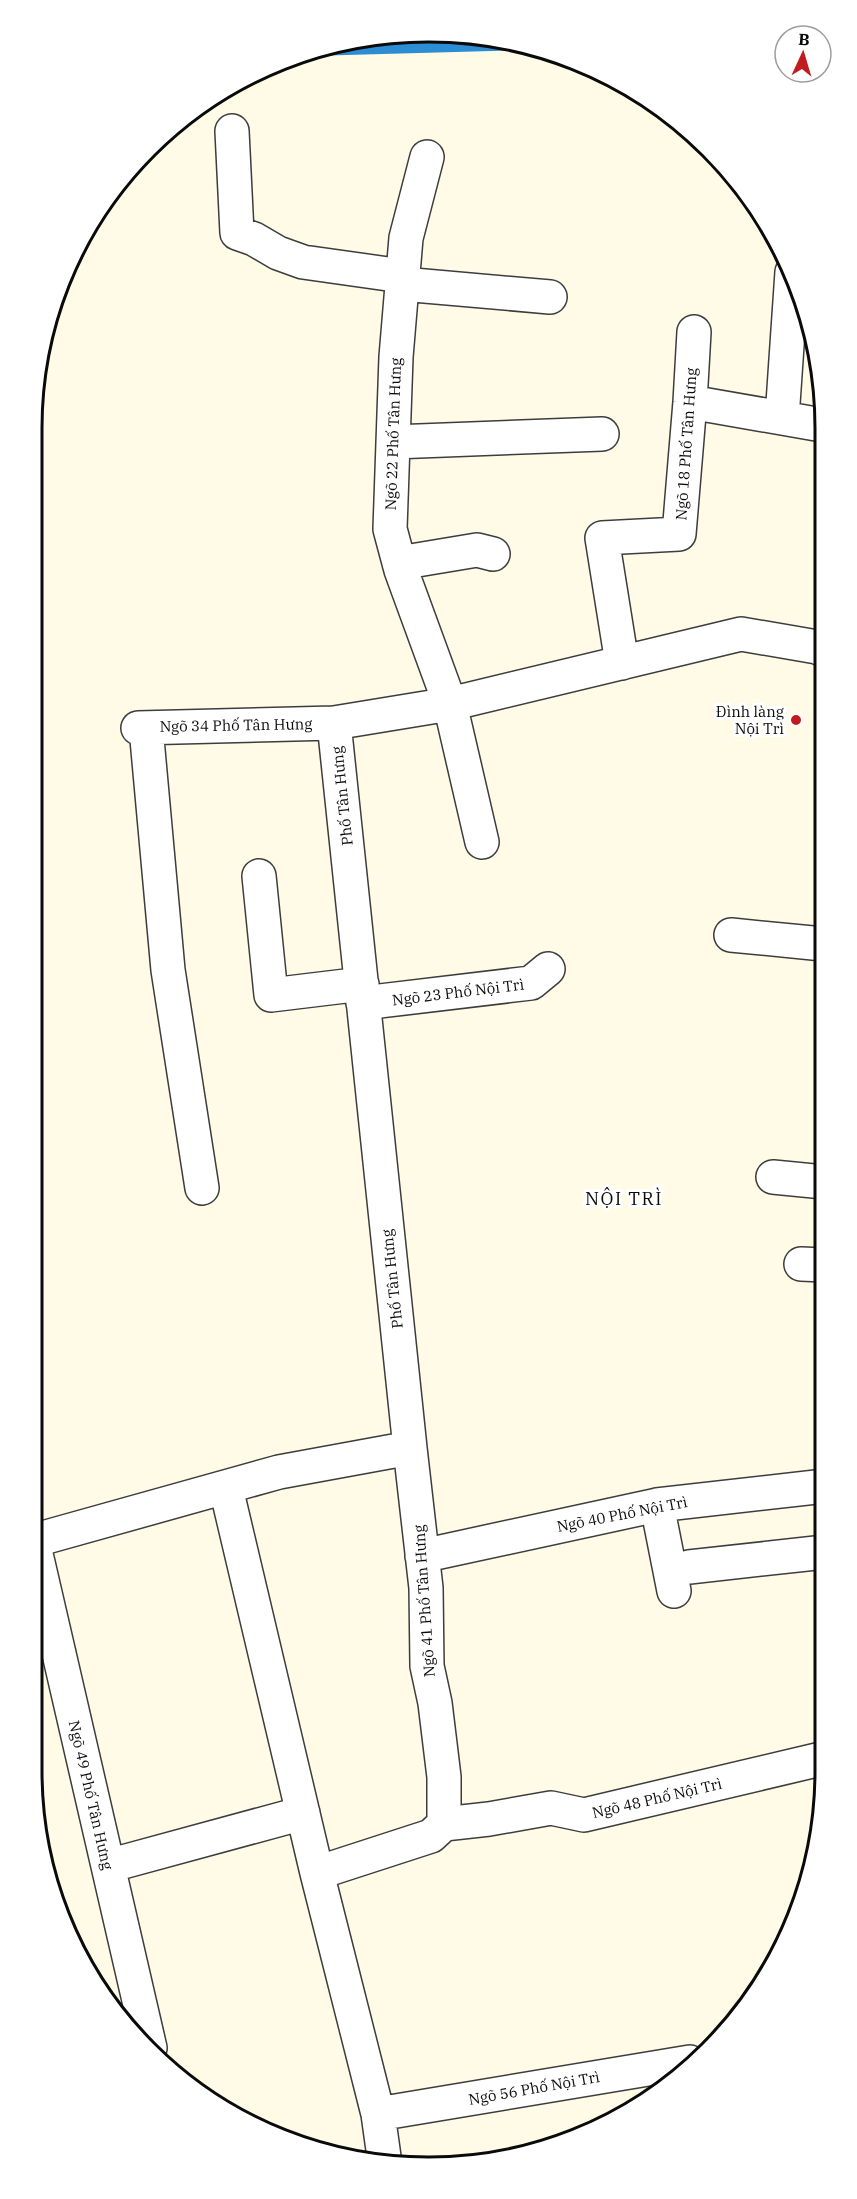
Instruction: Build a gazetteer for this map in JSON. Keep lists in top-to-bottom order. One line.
{"streets":{"street":["Ngõ 22 Phố Tân Hưng","Ngõ 18 Phố Tân Hưng","Ngõ 34 Phố Tân Hưng","Phố Tân Hưng","Ngõ 23 Phố Nội Trì","Ngõ 40 Phố Nội Trì","Ngõ 41 Phố Tân Hưng","Ngõ 49 Phố Tân Hưng","Ngõ 48 Phố Nội Trì","Ngõ 56 Phố Nội Trì"]},"crossings":[["Ngõ 22 Phố Tân Hưng","Ngõ 34 Phố Tân Hưng"],["Ngõ 18 Phố Tân Hưng","Ngõ 34 Phố Tân Hưng"],["Ngõ 34 Phố Tân Hưng","Phố Tân Hưng"],["Phố Tân Hưng","Ngõ 23 Phố Nội Trì"],["Phố Tân Hưng","Ngõ 41 Phố Tân Hưng"],["Ngõ 40 Phố Nội Trì","Ngõ 41 Phố Tân Hưng"],["Ngõ 41 Phố Tân Hưng","Ngõ 48 Phố Nội Trì"]],"districts":["NỘI TRÌ"],"places":["Đình làng Nội Trì"],"north":"top"}
